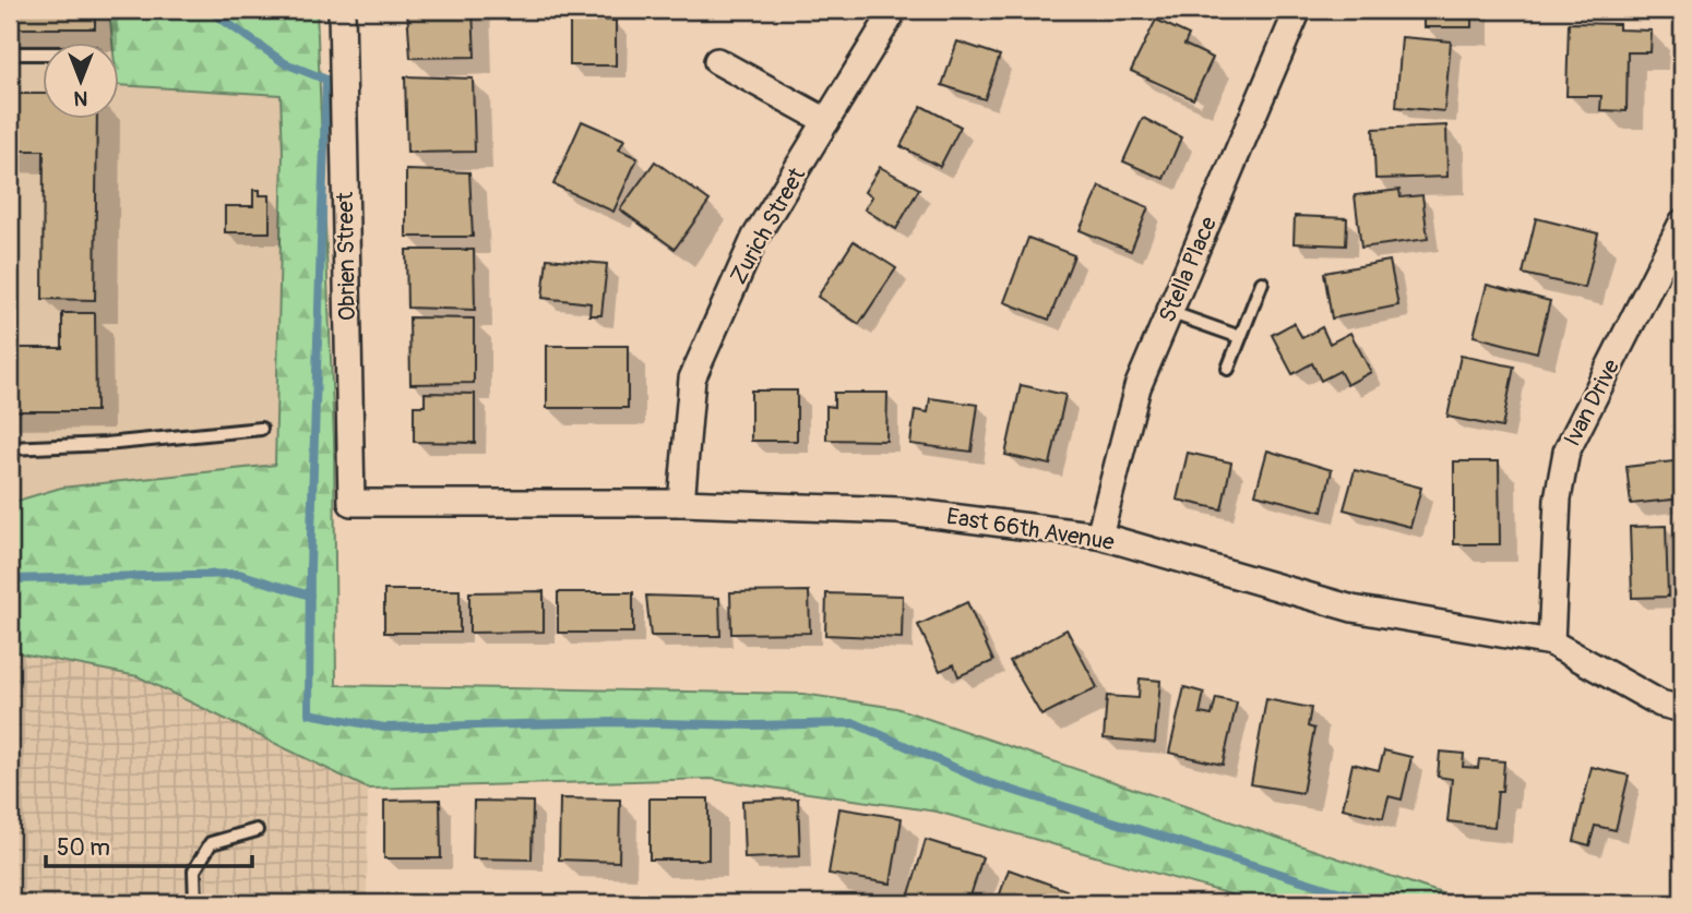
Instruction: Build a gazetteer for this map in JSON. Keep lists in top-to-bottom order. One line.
{"streets":{"street":["Zurich Street","Obrien Street","Stella Place","Ivan Drive","East 66th Avenue"]},"crossings":[["Zurich Street","East 66th Avenue"],["Obrien Street","East 66th Avenue"],["Stella Place","East 66th Avenue"],["Ivan Drive","East 66th Avenue"]],"scale_bar":"50 m","north":"bottom"}
